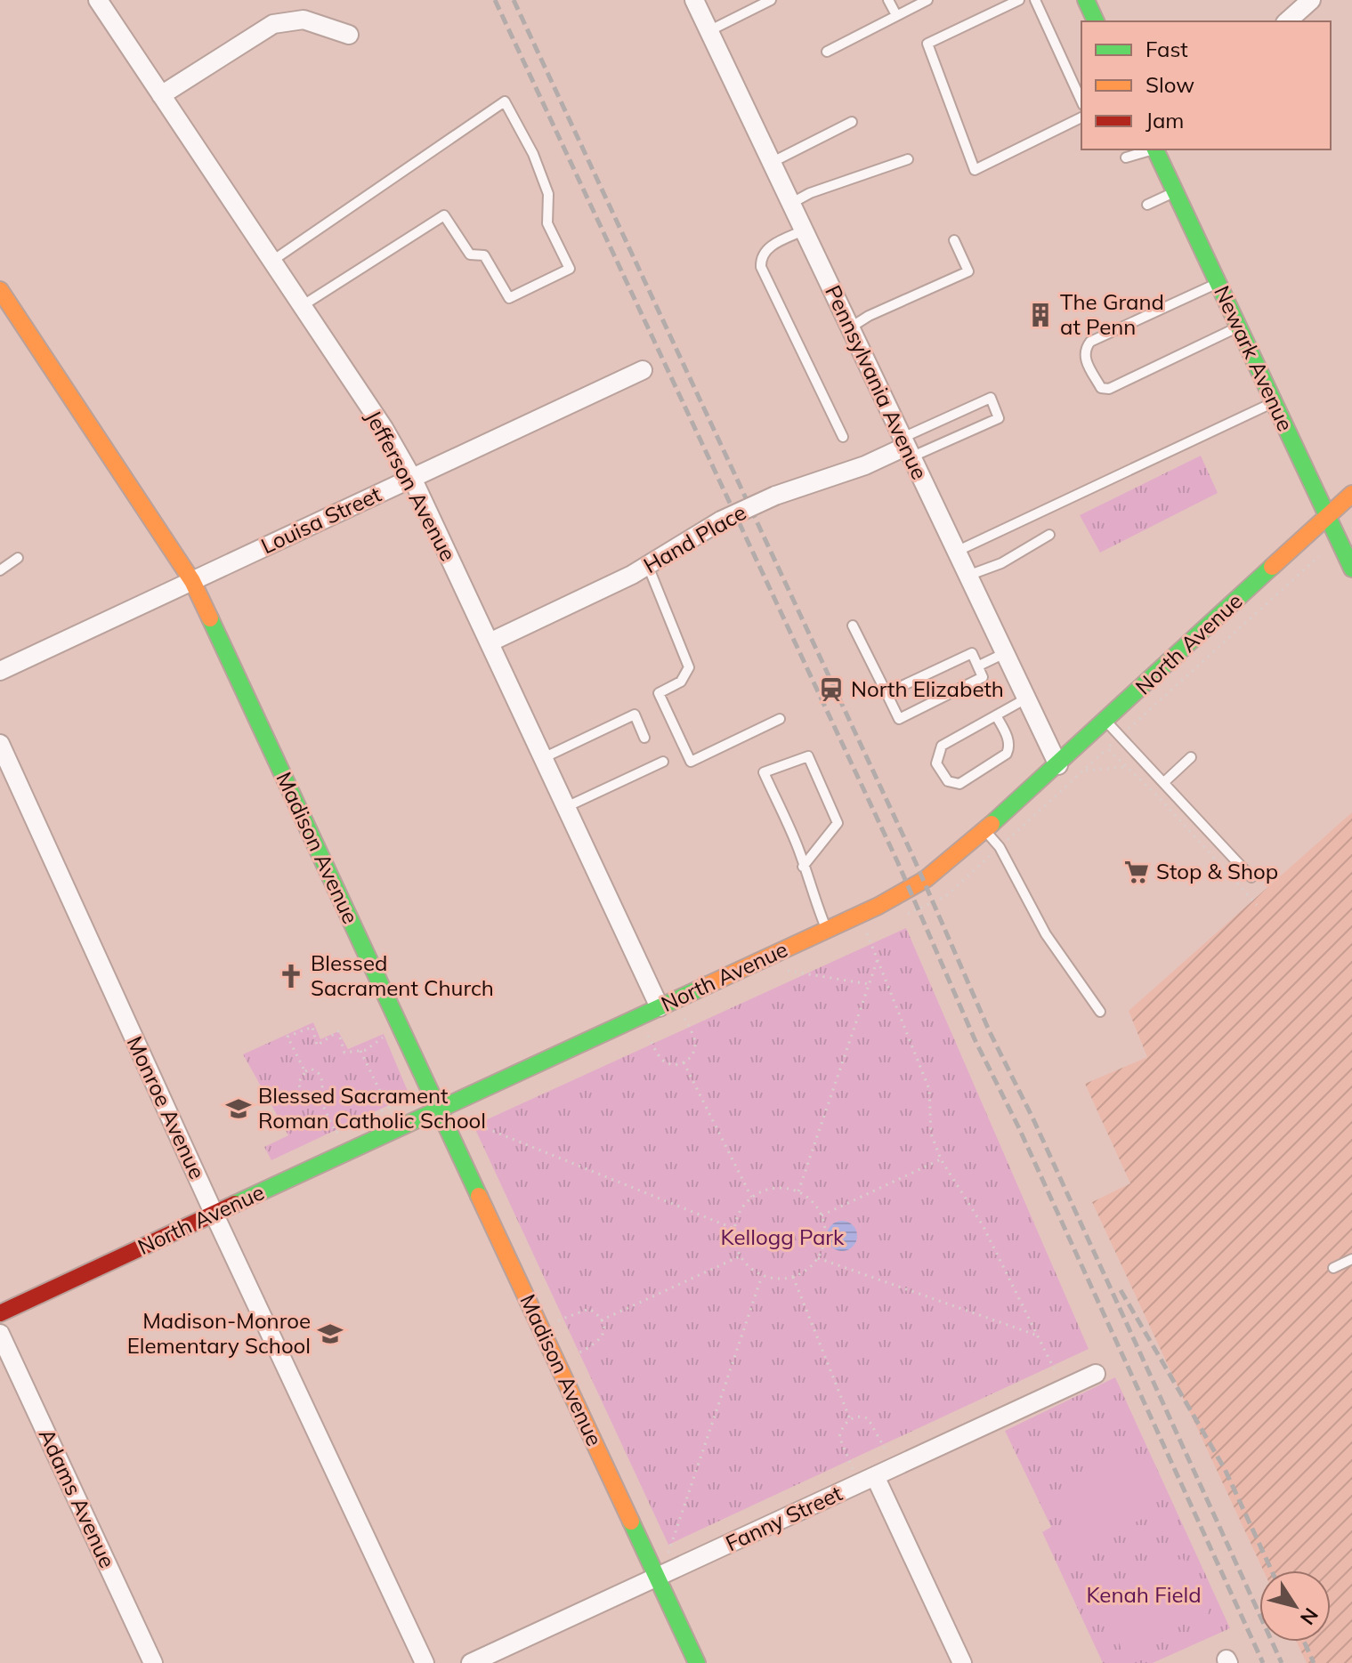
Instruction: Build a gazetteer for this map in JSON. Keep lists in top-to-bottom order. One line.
{"streets":{"main road":["Newark Avenue","North Avenue","Madison Avenue"],"street":["Pennsylvania Avenue","Jefferson Avenue","Louisa Street","Hand Place","Monroe Avenue","Adams Avenue","Fanny Street"]},"crossings":[["Newark Avenue","North Avenue"],["Pennsylvania Avenue","Hand Place"],["Pennsylvania Avenue","North Avenue"],["Jefferson Avenue","Louisa Street"],["Jefferson Avenue","Hand Place"],["Jefferson Avenue","North Avenue"],["Louisa Street","Madison Avenue"],["North Avenue","Madison Avenue"],["North Avenue","Monroe Avenue"],["Madison Avenue","Fanny Street"]],"parks":["Kellogg Park","Kenah Field"],"places":{"building":["The Grand at Penn"],"station":["North Elizabeth"],"supermarket":["Stop & Shop"],"church":["Blessed Sacrament Church"],"school or university":["Blessed Sacrament Roman Catholic School","Madison-Monroe Elementary School"]},"legend":["Fast","Slow","Jam"],"north":"bottom right"}
